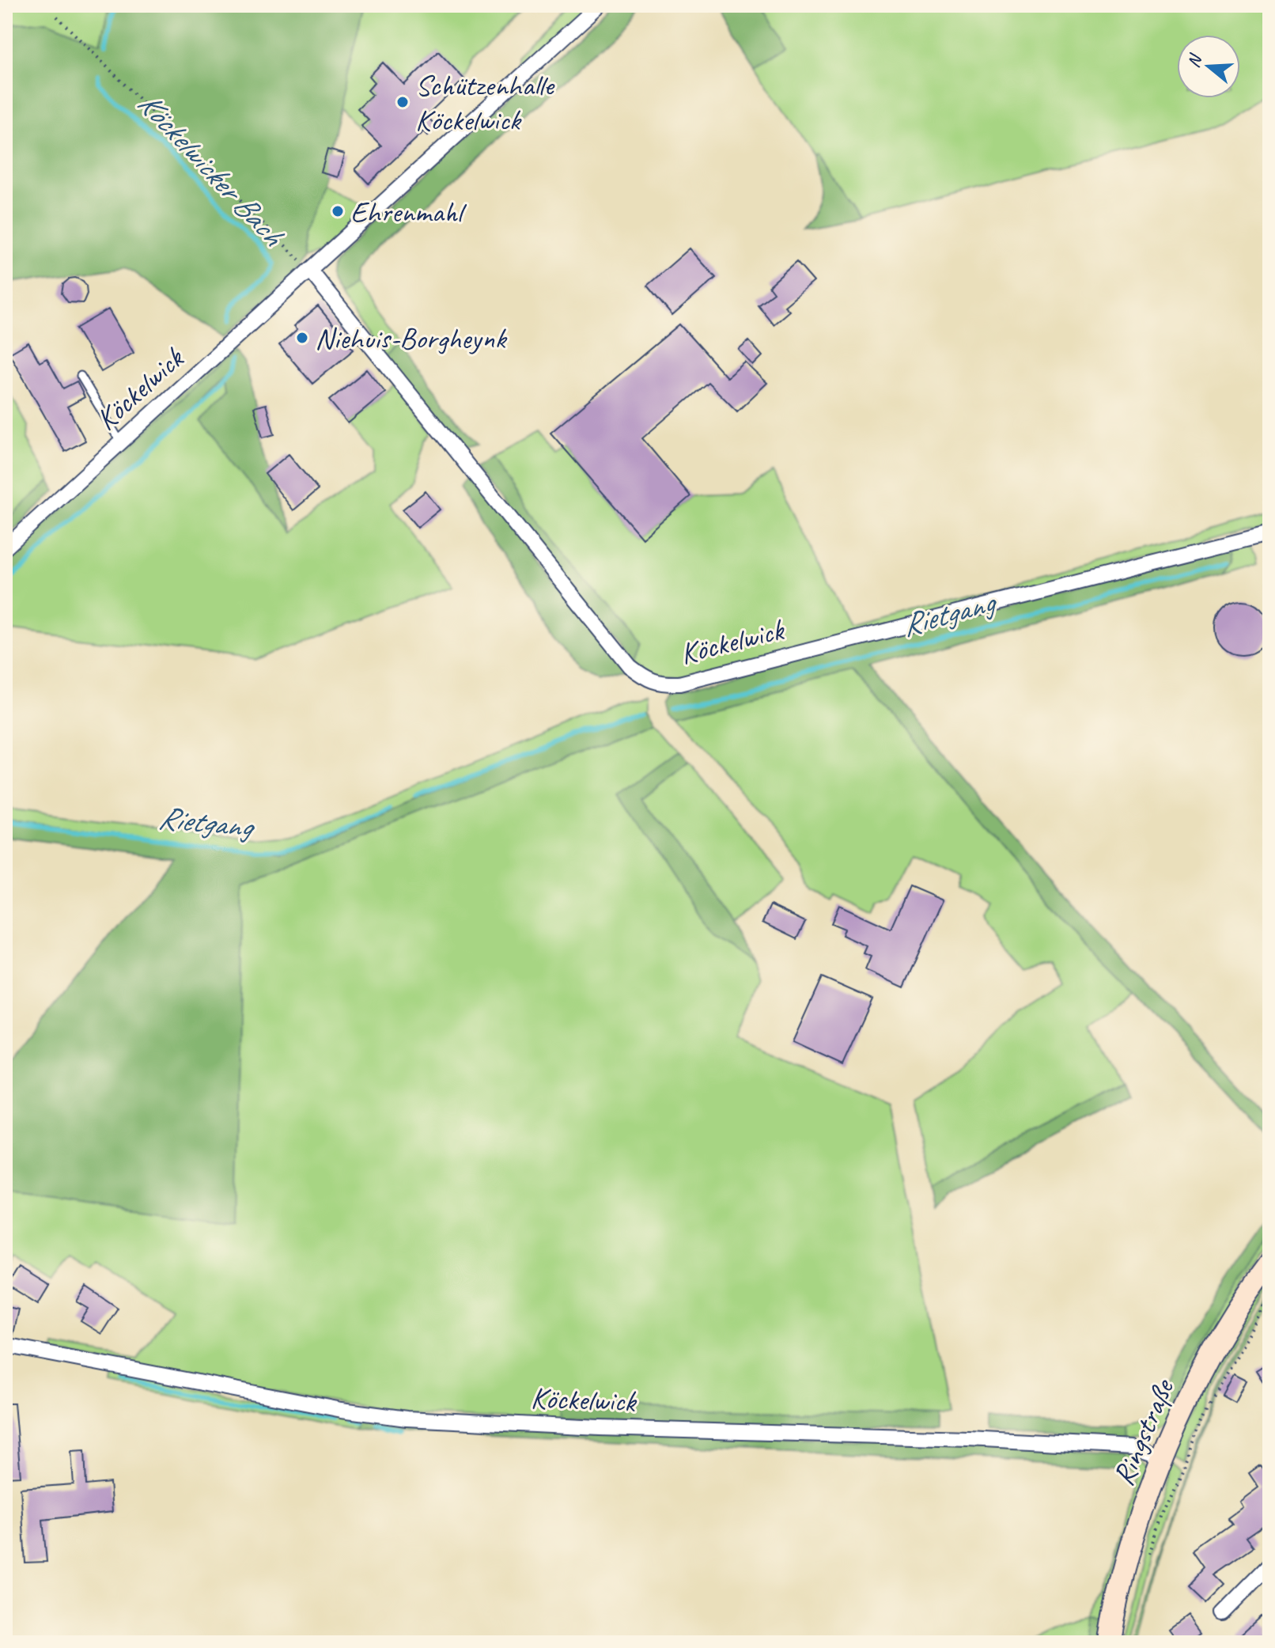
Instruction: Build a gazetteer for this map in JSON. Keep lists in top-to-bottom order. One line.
{"streets":{"main road":["Ringstraße"],"street":["Köckelwick"]},"crossings":[["Köckelwick","Ringstraße"]],"water":["Köckelwicker Bach","Rietgang"],"places":["Schützenhalle Köckelwick","Ehrenmahl","Niehuis-Borgheynk"],"north":"left"}
